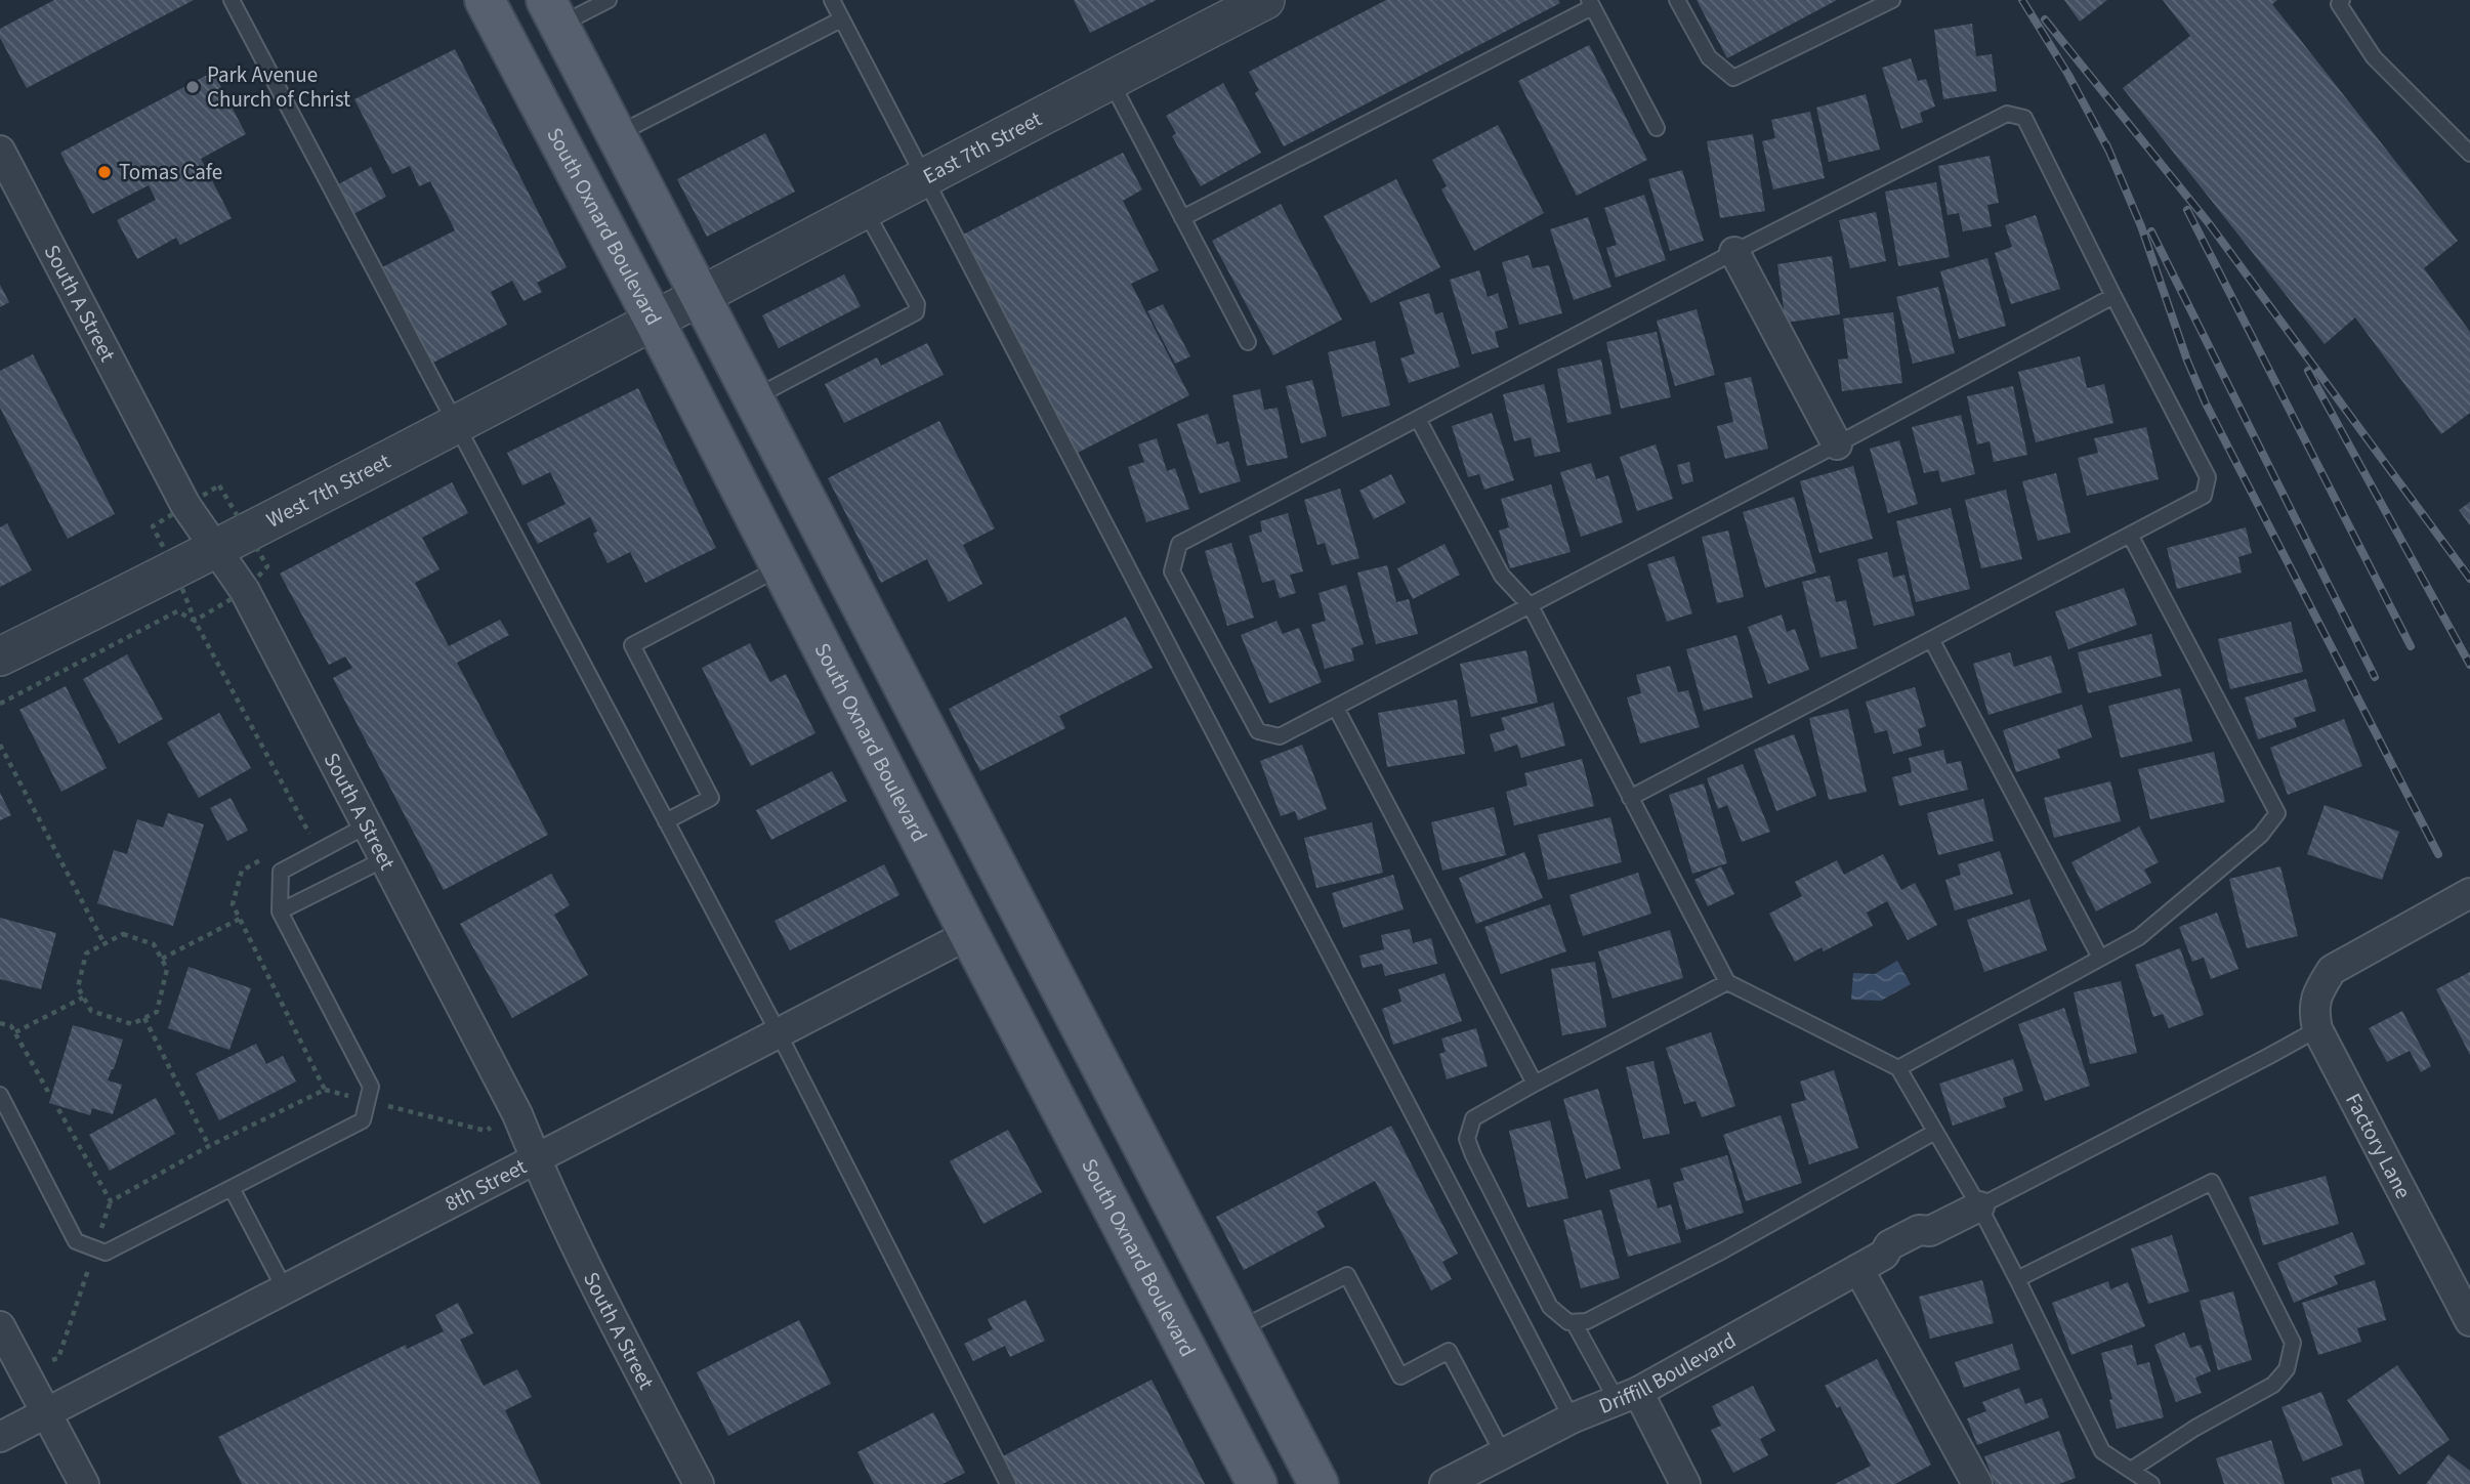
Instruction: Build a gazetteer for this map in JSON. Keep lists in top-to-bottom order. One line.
{"streets":{"main road":["South Oxnard Boulevard"],"street":["East 7th Street","South A Street","West 7th Street","Factory Lane","8th Street","Driffill Boulevard"]},"crossings":[["East 7th Street","South Oxnard Boulevard"],["East 7th Street","West 7th Street"],["South Oxnard Boulevard","West 7th Street"],["South Oxnard Boulevard","8th Street"],["South A Street","West 7th Street"],["South A Street","8th Street"]],"places":["Park Avenue Church of Christ","Tomas Cafe"]}
